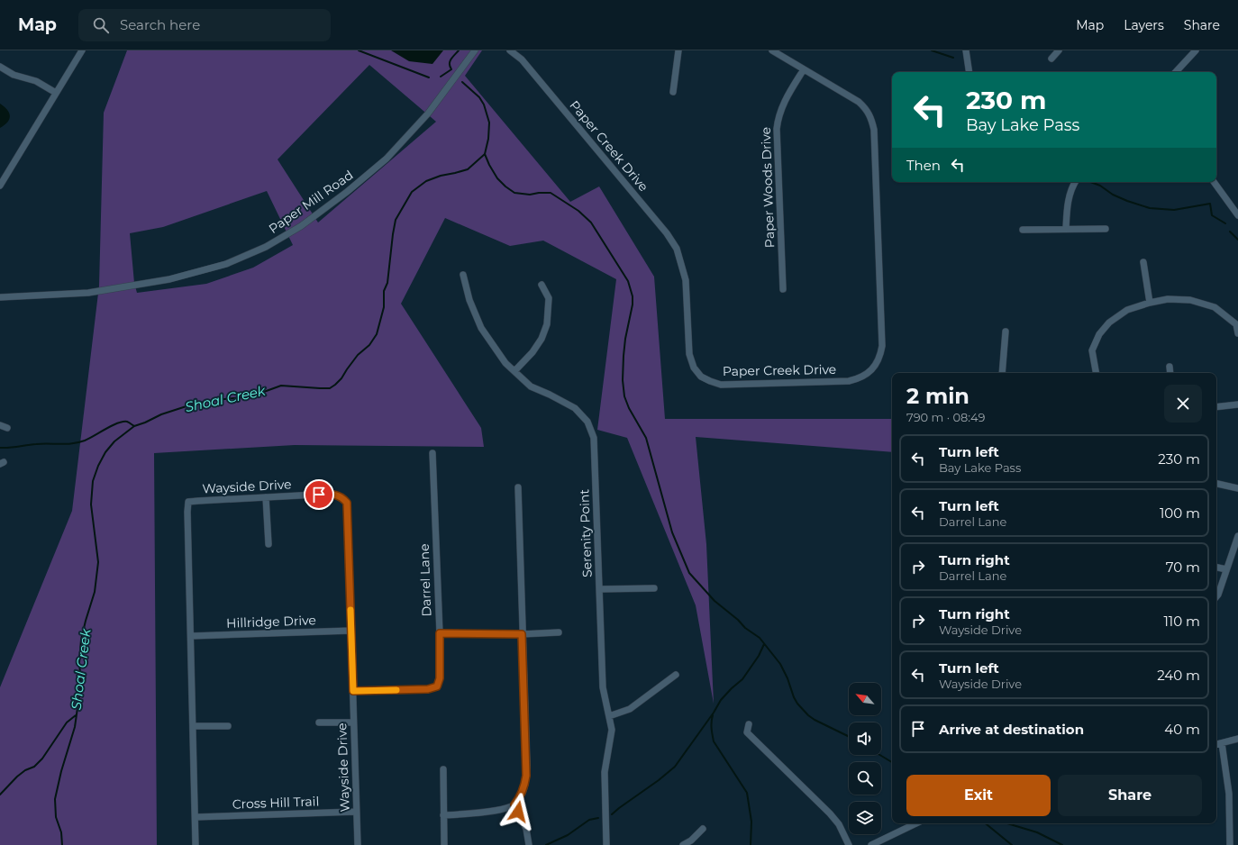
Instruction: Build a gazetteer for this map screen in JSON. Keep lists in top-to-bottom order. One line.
{"streets":{"street":["Paper Creek Drive","Paper Woods Drive","Paper Mill Road","Wayside Drive","Serenity Point","Darrel Lane","Hillridge Drive","Cross Hill Trail"]},"crossings":[["Paper Creek Drive","Paper Woods Drive"],["Wayside Drive","Darrel Lane"],["Wayside Drive","Hillridge Drive"],["Wayside Drive","Cross Hill Trail"]],"water":["Shoal Creek"],"north":"top left","page":{"header":"Map","search":"Search here","nav":["Map","Layers","Share"],"turn":["230 m","Bay Lake Pass"],"then":"Then","heading":["2 min","790 m · 08:49"],"list":[{"name":"Turn left","note":"Bay Lake Pass","value":"230 m"},{"name":"Turn left","note":"Darrel Lane","value":"100 m"},{"name":"Turn right","note":"Darrel Lane","value":"70 m"},{"name":"Turn right","note":"Wayside Drive","value":"110 m"},{"name":"Turn left","note":"Wayside Drive","value":"240 m"},{"name":"Arrive at destination","value":"40 m"}],"buttons":["Exit","Share"]}}
